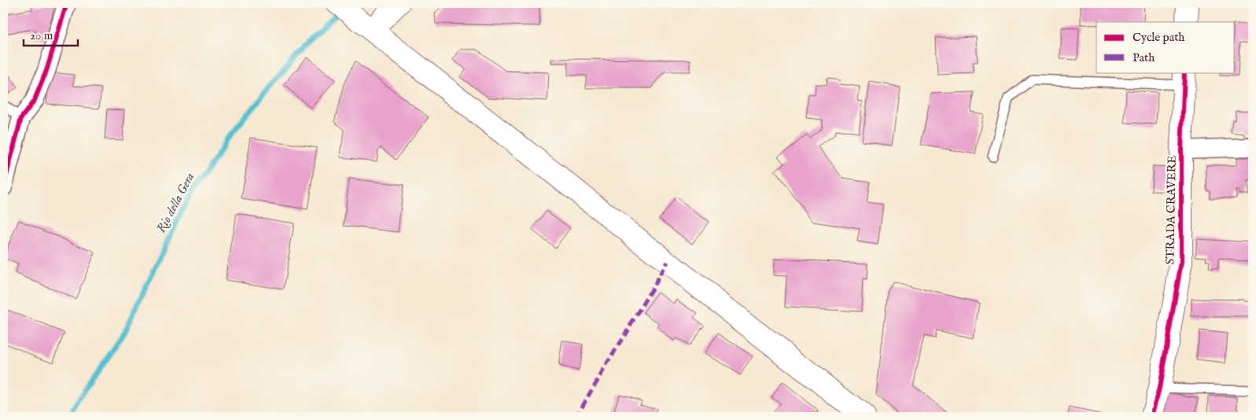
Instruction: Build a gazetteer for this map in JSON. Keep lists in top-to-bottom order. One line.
{"streets":{"main road":["STRADA CRAVERE"]},"water":["Rio della Gera"],"legend":["Cycle path","Path"],"scale_bar":"20 m"}
